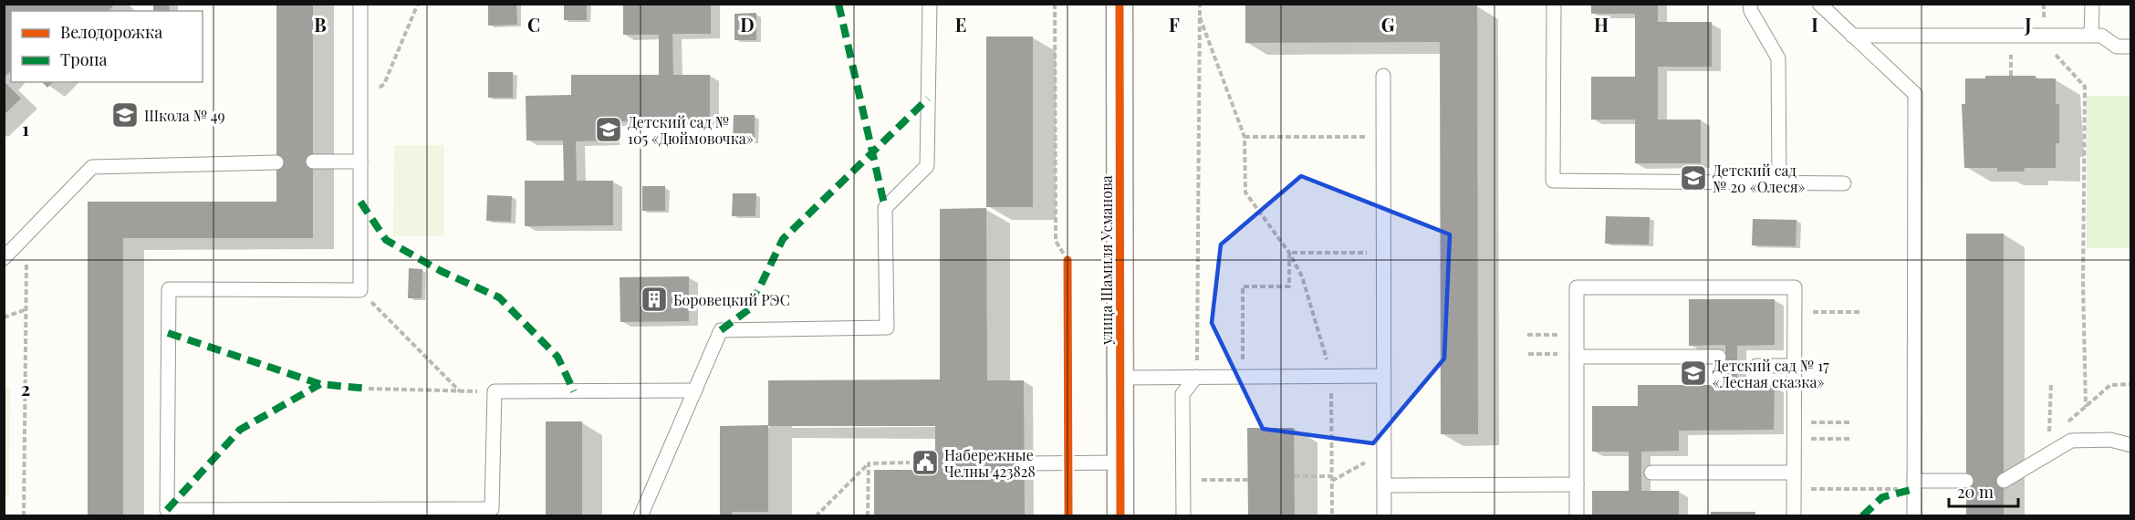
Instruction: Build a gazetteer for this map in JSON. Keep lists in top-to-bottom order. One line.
{"streets":{"street":["улица Шамиля Усманова"]},"places":{"school or university":["Школа № 49","Детский сад № 105 «Дюймовочка»","Детский сад № 20 «Олеся»","Детский сад № 17 «Лесная сказка»"],"building":["Боровецкий РЭС"],"public building":["Набережные Челны 423828"]},"legend":["Велодорожка","Тропа"],"scale_bar":"20 m","grid":{"columns":["B","C","D","E","F","G","H","I","J"],"rows":["1","2"]}}
